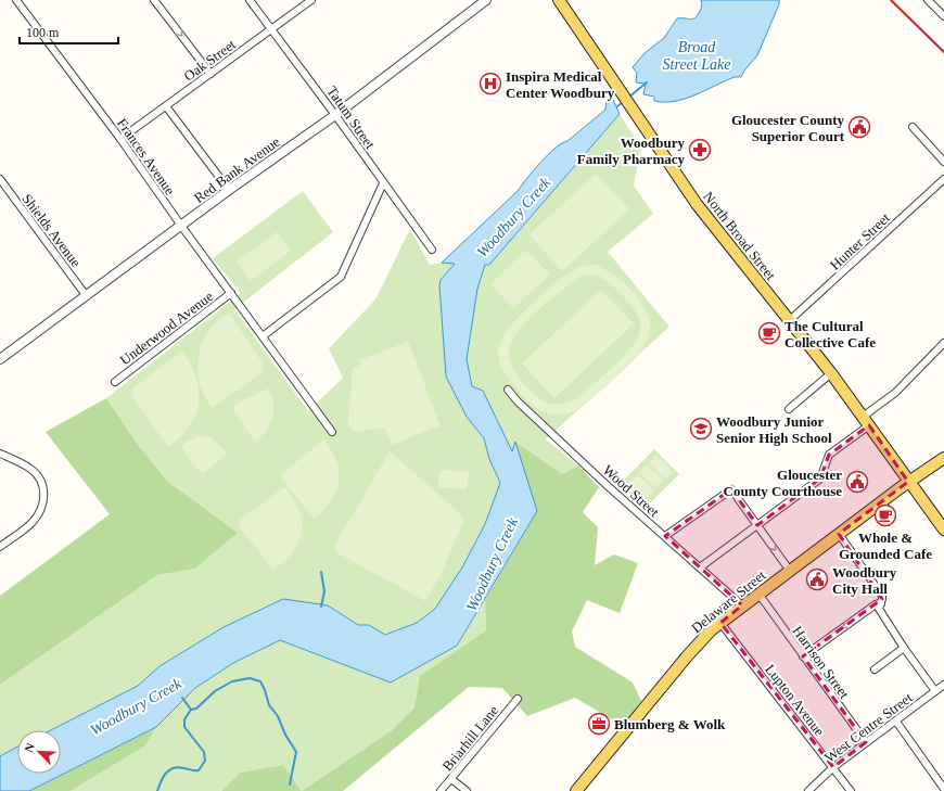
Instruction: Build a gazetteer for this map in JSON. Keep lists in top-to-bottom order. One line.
{"streets":{"main road":["North Broad Street","Delaware Street"],"street":["Oak Street","Tatum Street","Frances Avenue","Red Bank Avenue","Shields Avenue","Hunter Street","Underwood Avenue","Wood Street","Harrison Street","Lupton Avenue","West Centre Street","Briarhill Lane"]},"crossings":[["Oak Street","Tatum Street"],["Oak Street","Frances Avenue"],["Tatum Street","Red Bank Avenue"],["Frances Avenue","Red Bank Avenue"],["Frances Avenue","Underwood Avenue"],["Red Bank Avenue","Shields Avenue"],["North Broad Street","Hunter Street"],["North Broad Street","Delaware Street"],["Wood Street","Delaware Street"],["Delaware Street","Harrison Street"],["Delaware Street","Lupton Avenue"],["Harrison Street","West Centre Street"],["Lupton Avenue","West Centre Street"]],"water":["Broad Street Lake","Woodbury Creek"],"places":{"hospital":["Inspira Medical Center Woodbury"],"public building":["Gloucester County Superior Court","Gloucester County Courthouse","Woodbury City Hall"],"pharmacy":["Woodbury Family Pharmacy"],"cafe":["The Cultural Collective Cafe","Whole & Grounded Cafe"],"school or university":["Woodbury Junior Senior High School"],"office":["Blumberg & Wolk"]},"scale_bar":"100 m","north":"top left"}
